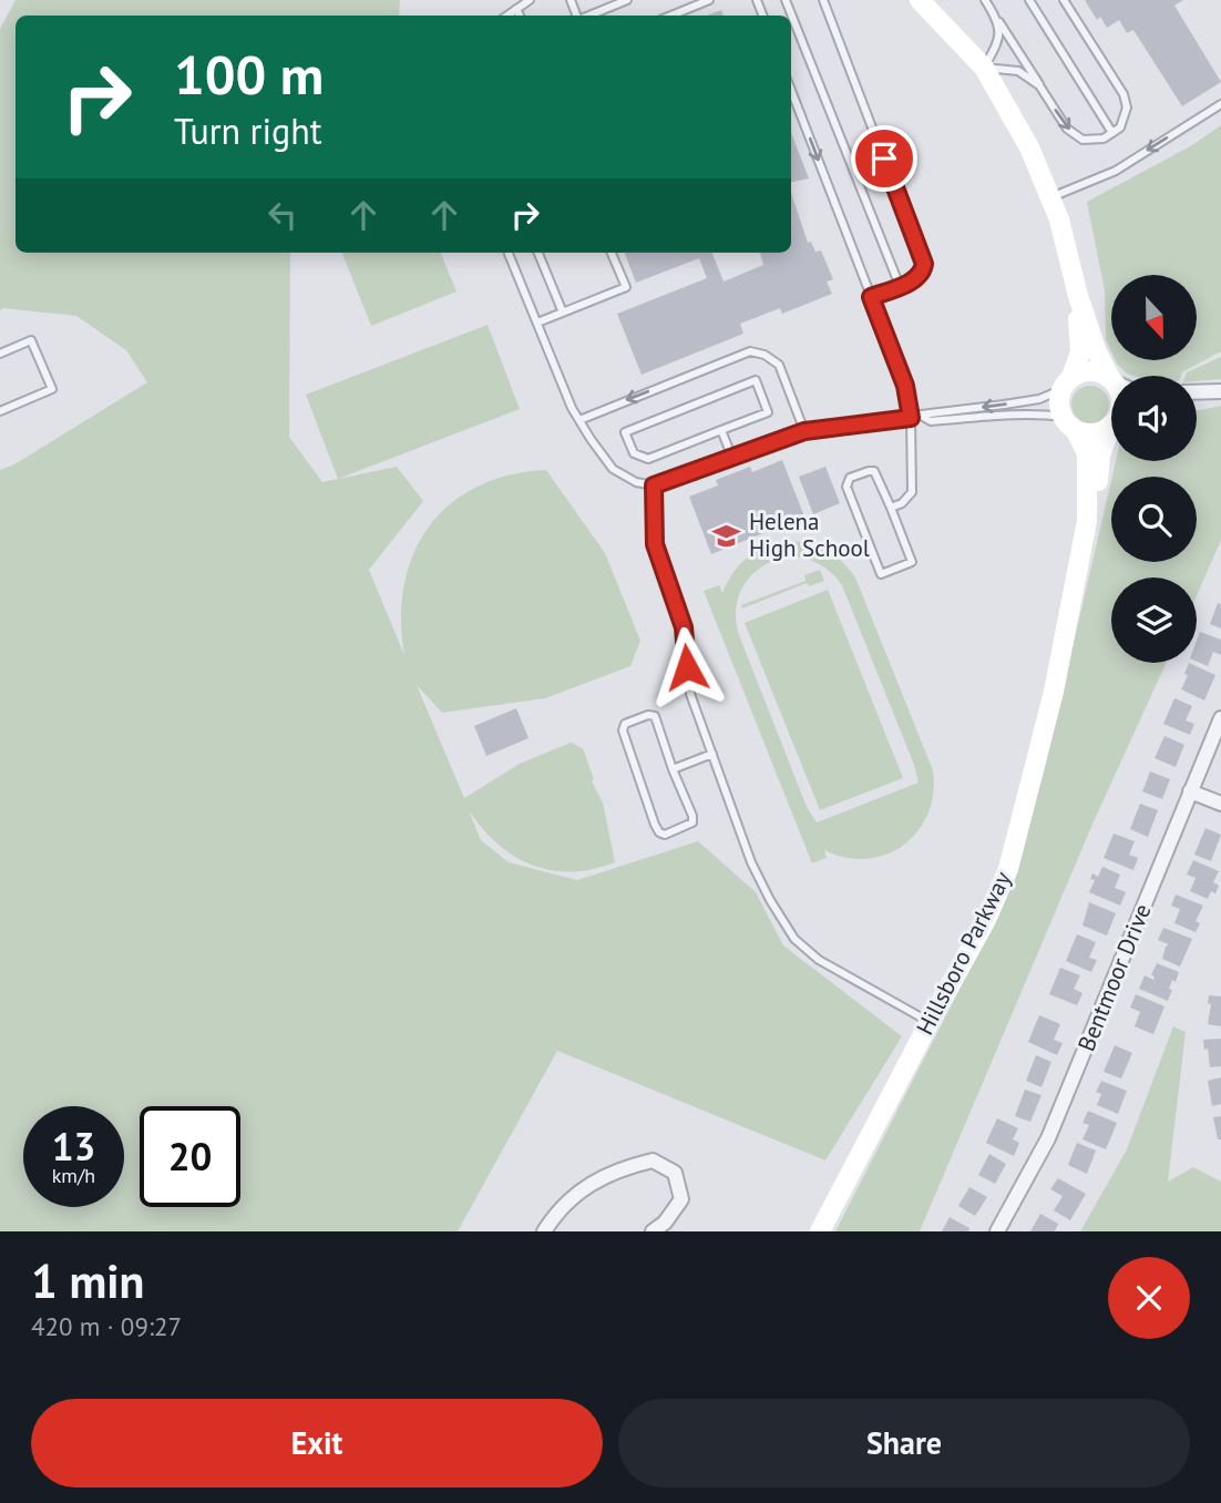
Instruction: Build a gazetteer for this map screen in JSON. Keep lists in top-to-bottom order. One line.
{"streets":{"street":["Hillsboro Parkway","Bentmoor Drive"]},"places":{"school or university":["Helena High School"]},"north":"bottom","page":{"turn":["100 m","Turn right"],"speed":"13 km/h","limit":"20","heading":["1 min","420 m · 09:27"],"buttons":["Exit","Share"]}}
